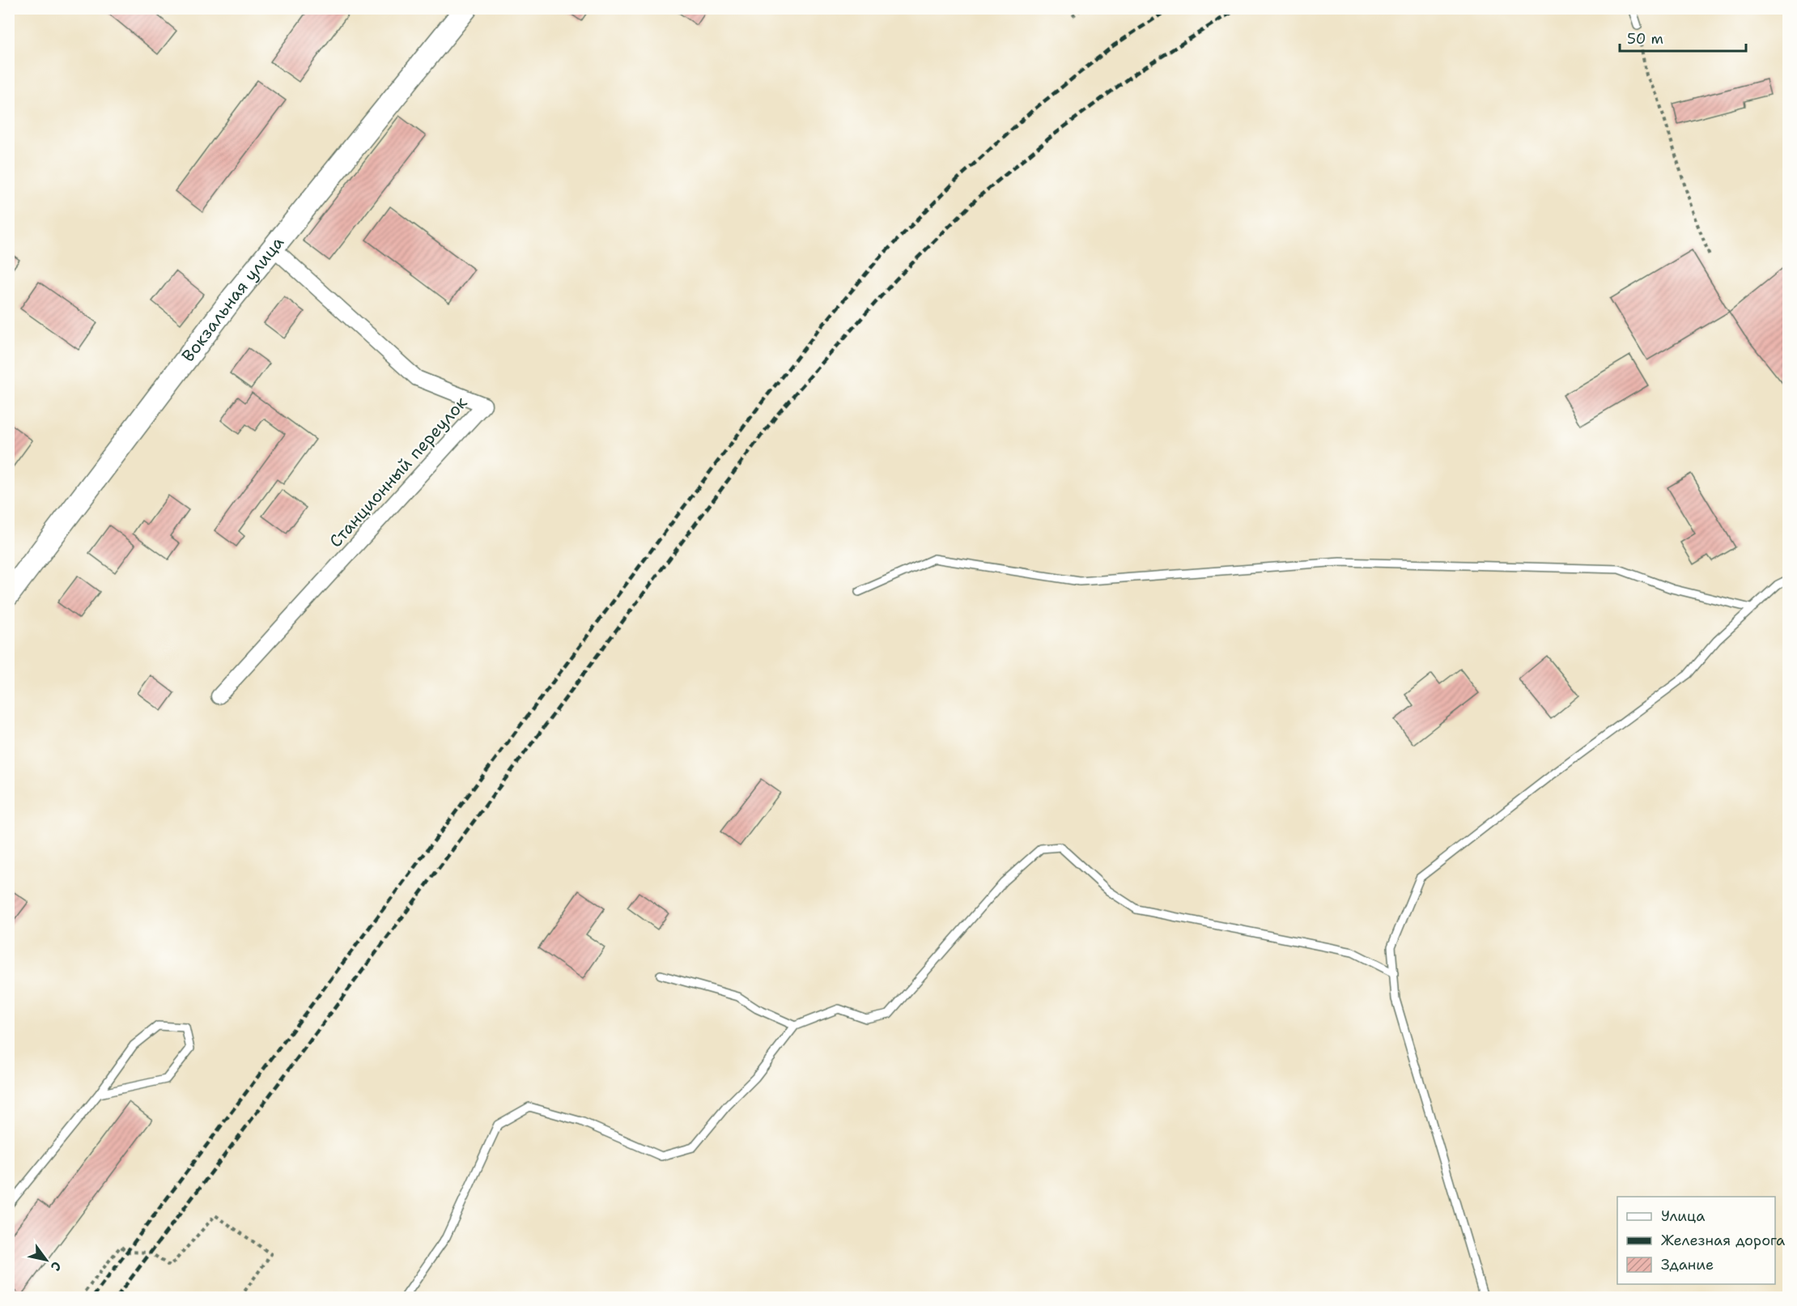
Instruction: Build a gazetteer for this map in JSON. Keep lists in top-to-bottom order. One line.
{"streets":{"street":["Вокзальная улица","Станционный переулок"]},"crossings":[["Вокзальная улица","Станционный переулок"]],"legend":["Улица","Железная дорога","Здание"],"scale_bar":"50 m","north":"bottom right"}
